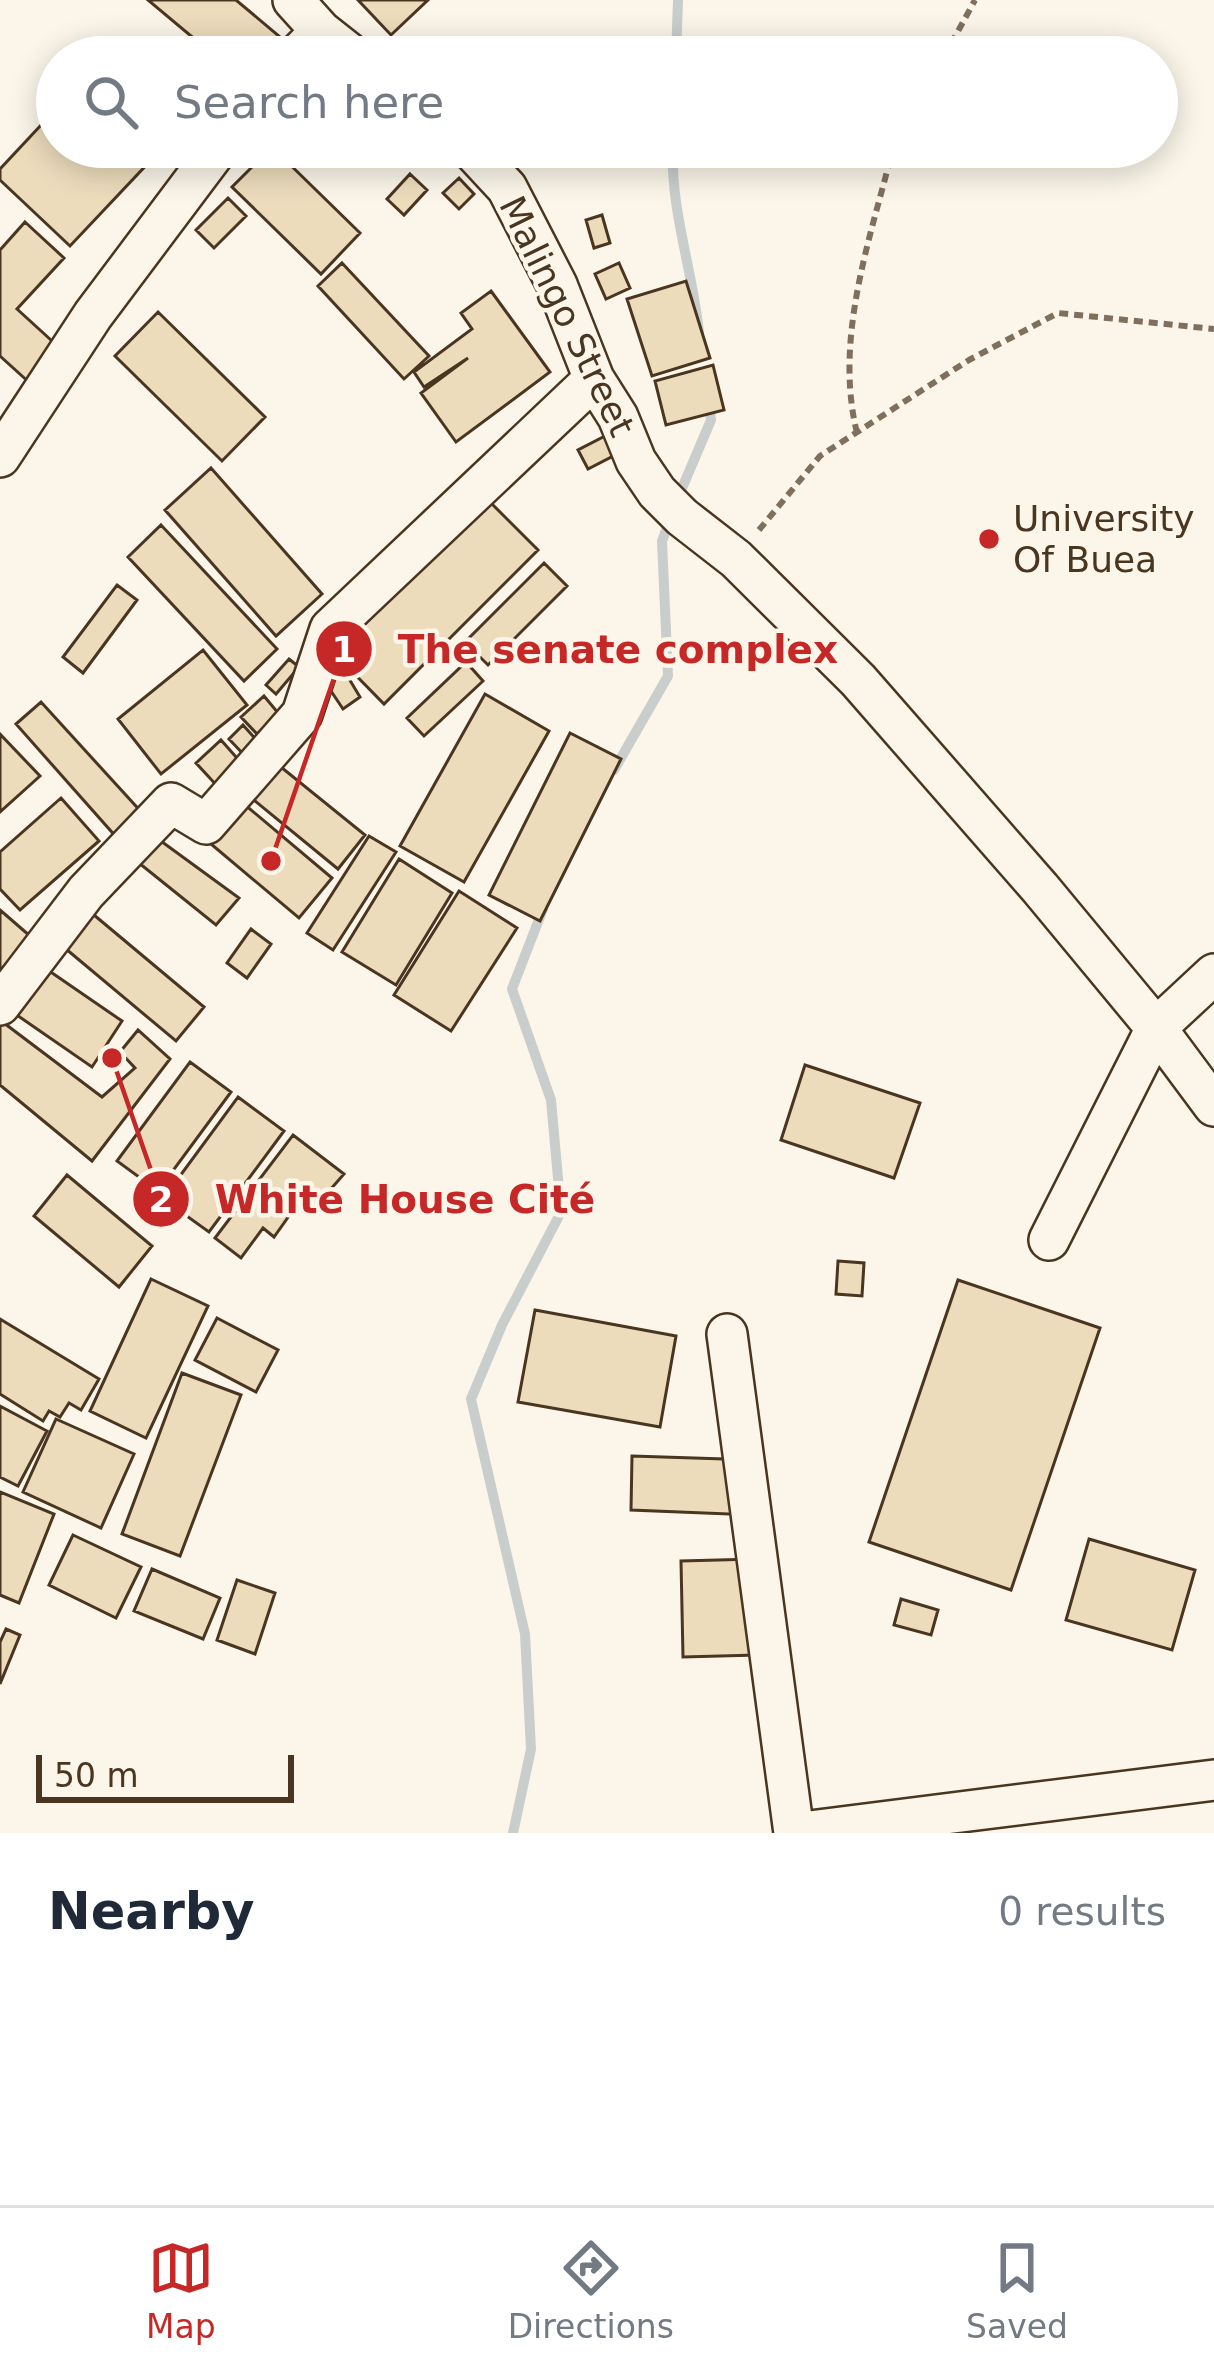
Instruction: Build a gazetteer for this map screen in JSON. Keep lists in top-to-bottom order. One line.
{"streets":{"street":["Malingo Street"]},"places":["University Of Buea","The senate complex","White House Cité"],"scale_bar":"50 m","page":{"search":"Search here","scale":"50 m","heading":["Nearby","0 results"],"nav":["Map","Directions","Saved"]}}
